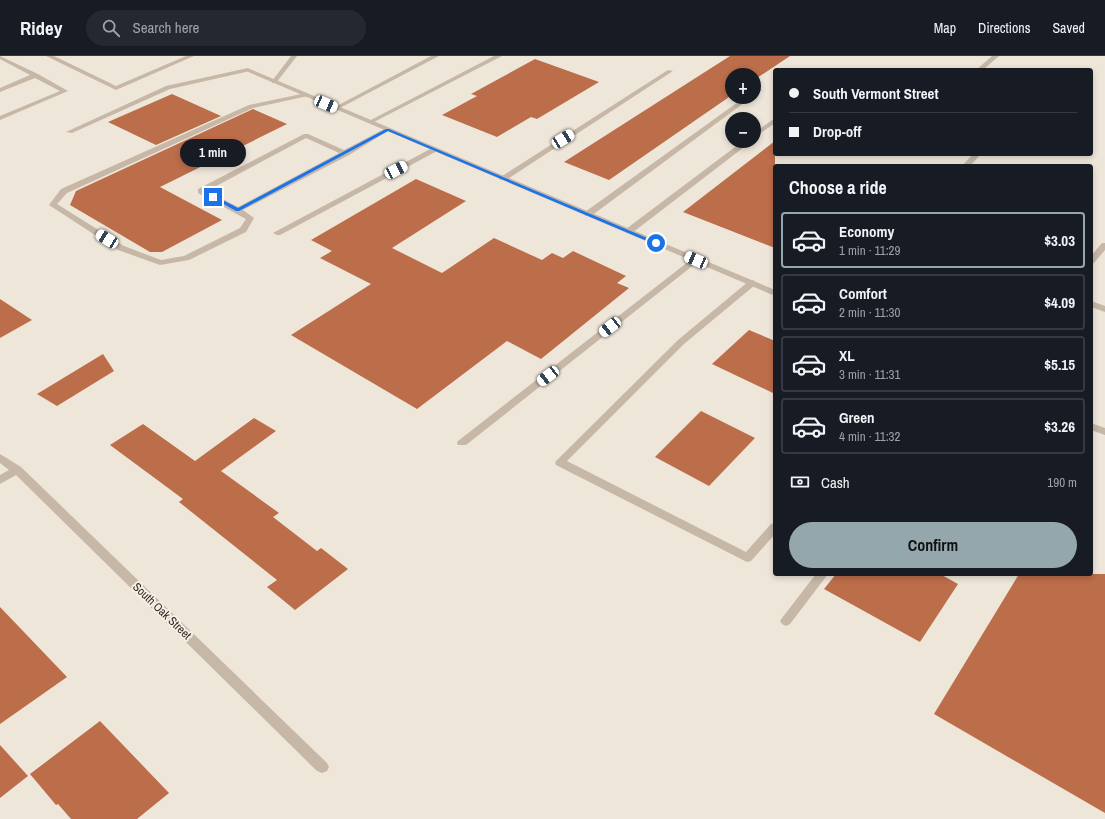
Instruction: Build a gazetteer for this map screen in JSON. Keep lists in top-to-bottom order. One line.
{"streets":{"street":["South Oak Street"]},"page":{"header":"Ridey","search":"Search here","nav":["Map","Directions","Saved"],"map_buttons":["+","−"],"banner":["South Vermont Street","Drop-off"],"bubble":"1 min","heading":"Choose a ride","list":[{"name":"Economy","note":"1 min · 11:29","value":"$3.03"},{"name":"Comfort","note":"2 min · 11:30","value":"$4.09"},{"name":"XL","note":"3 min · 11:31","value":"$5.15"},{"name":"Green","note":"4 min · 11:32","value":"$3.26"}],"pay":["Cash","190 m"],"buttons":"Confirm"}}
